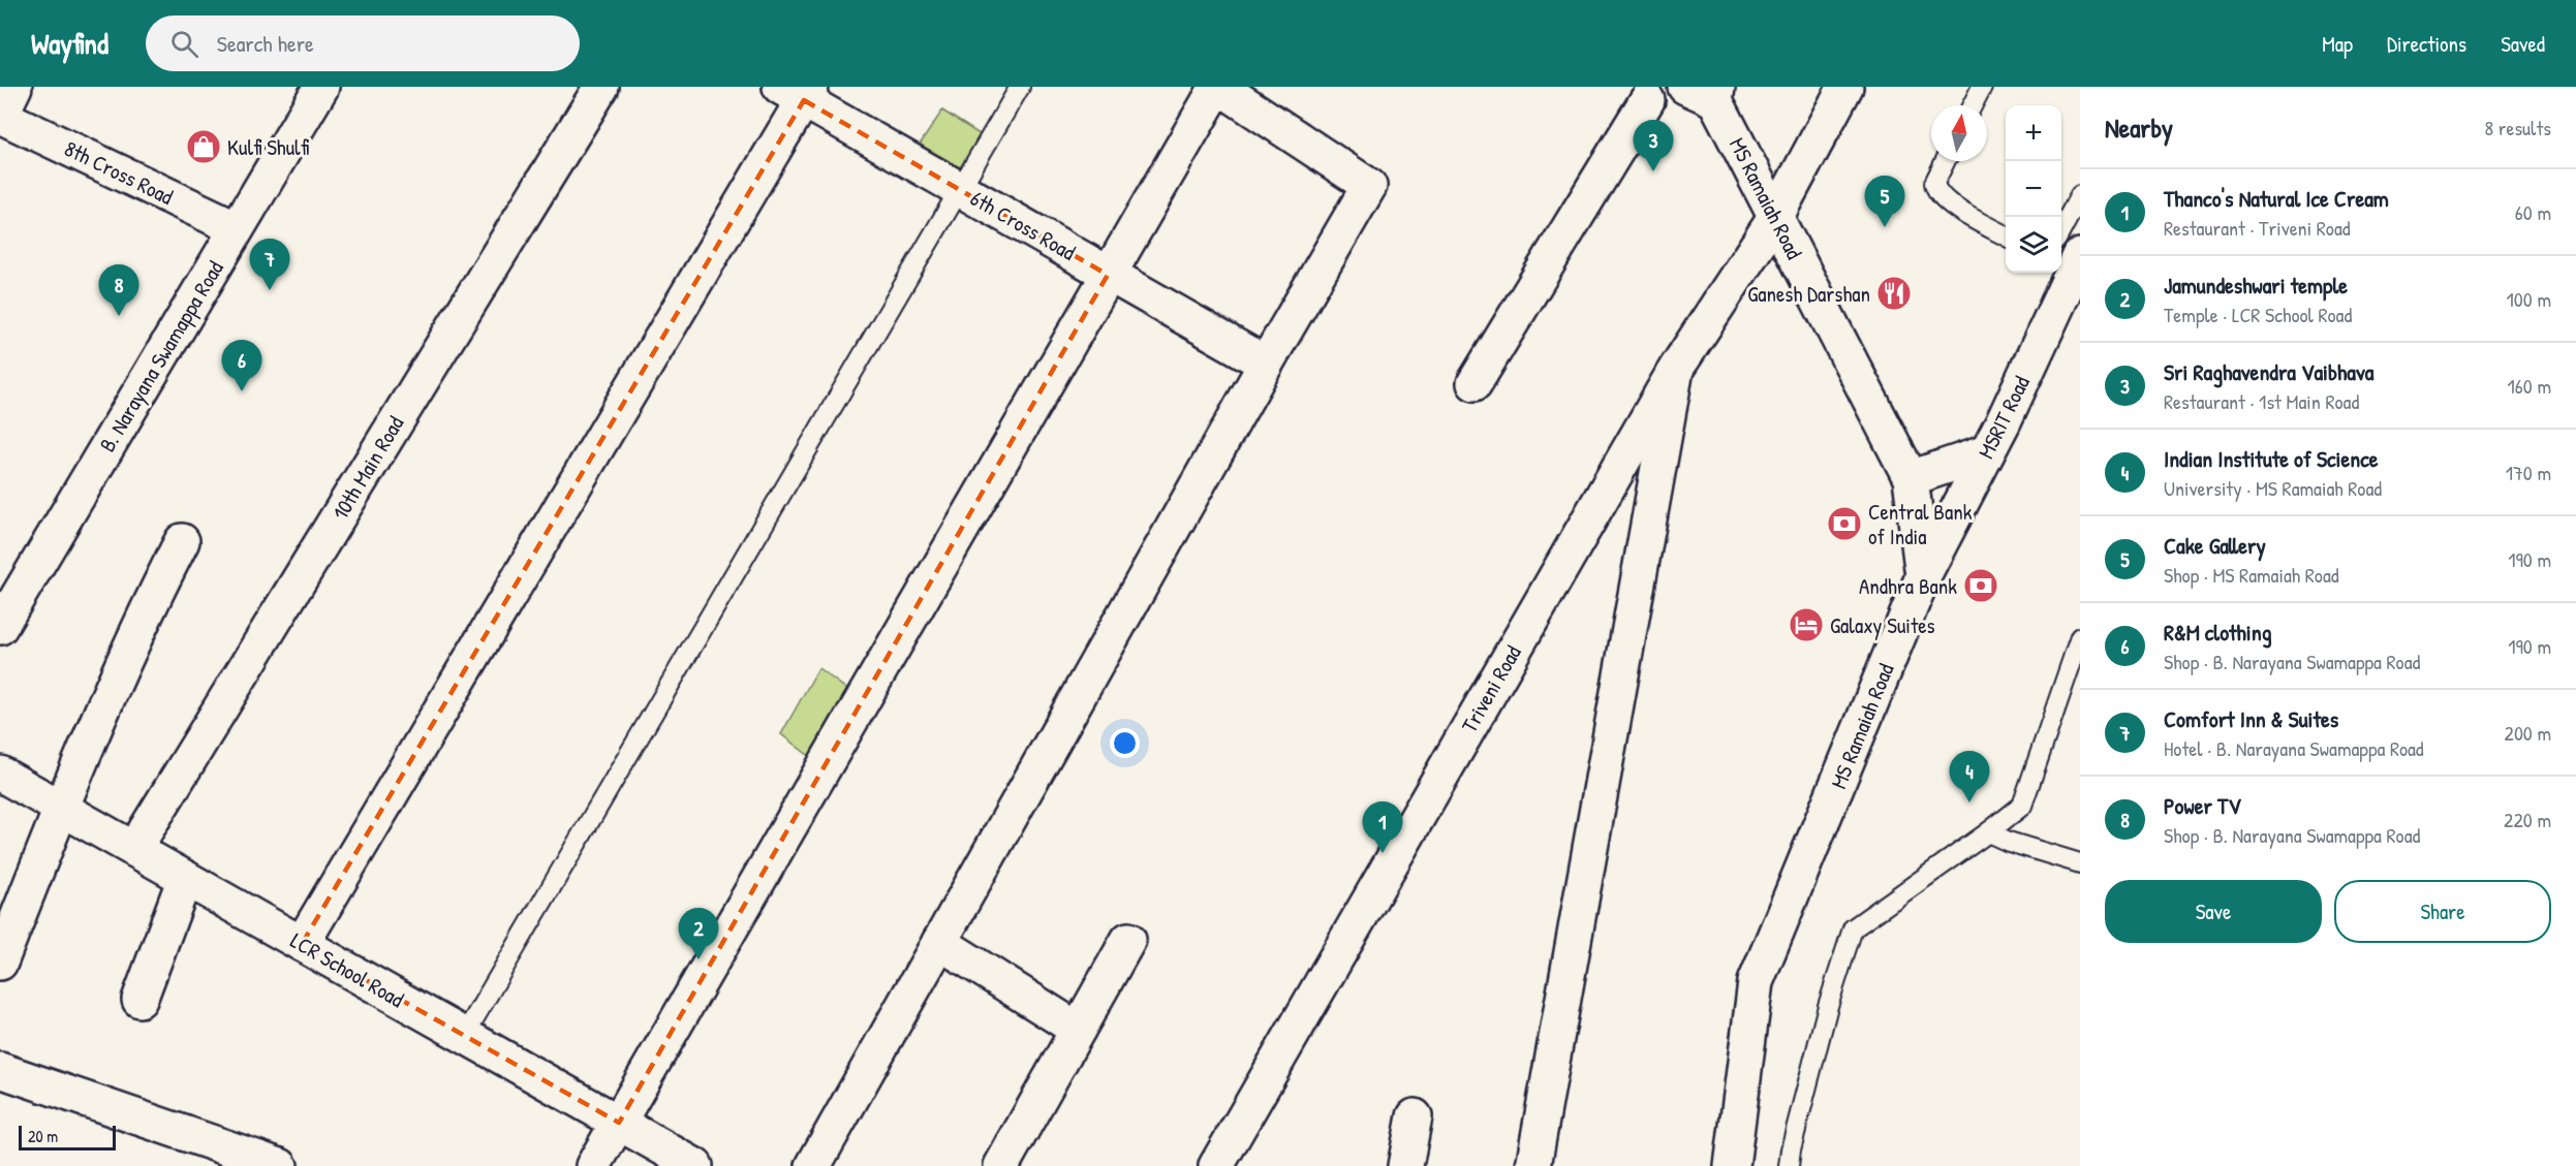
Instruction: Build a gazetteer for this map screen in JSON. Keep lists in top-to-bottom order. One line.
{"streets":{"street":["8th Cross Road","MS Ramaiah Road","6th Cross Road","B. Narayana Swamappa Road","MSRIT Road","10th Main Road","Triveni Road","LCR School Road"]},"crossings":[["8th Cross Road","B. Narayana Swamappa Road"],["MS Ramaiah Road","MSRIT Road"],["MS Ramaiah Road","Triveni Road"],["10th Main Road","LCR School Road"]],"places":{"shop":["Kulfi Shulfi"],"restaurant":["Ganesh Darshan"],"bank":["Central Bank of India","Andhra Bank"],"hotel":["Galaxy Suites"]},"scale_bar":"20 m","north":"top","page":{"header":"Wayfind","search":"Search here","nav":["Map","Directions","Saved"],"heading":["Nearby","8 results"],"map_buttons":["+","−"],"pins":["3","5","7","8","6","4","1","2"],"list":[{"mark":"1","name":"Thanco's Natural Ice Cream","note":"Restaurant · Triveni Road","value":"60 m"},{"mark":"2","name":"Jamundeshwari temple","note":"Temple · LCR School Road","value":"100 m"},{"mark":"3","name":"Sri Raghavendra Vaibhava","note":"Restaurant · 1st Main Road","value":"160 m"},{"mark":"4","name":"Indian Institute of Science","note":"University · MS Ramaiah Road","value":"170 m"},{"mark":"5","name":"Cake Gallery","note":"Shop · MS Ramaiah Road","value":"190 m"},{"mark":"6","name":"R&M clothing","note":"Shop · B. Narayana Swamappa Road","value":"190 m"},{"mark":"7","name":"Comfort Inn & Suites","note":"Hotel · B. Narayana Swamappa Road","value":"200 m"},{"mark":"8","name":"Power TV","note":"Shop · B. Narayana Swamappa Road","value":"220 m"}],"buttons":["Save","Share"],"scale":"20 m"}}
